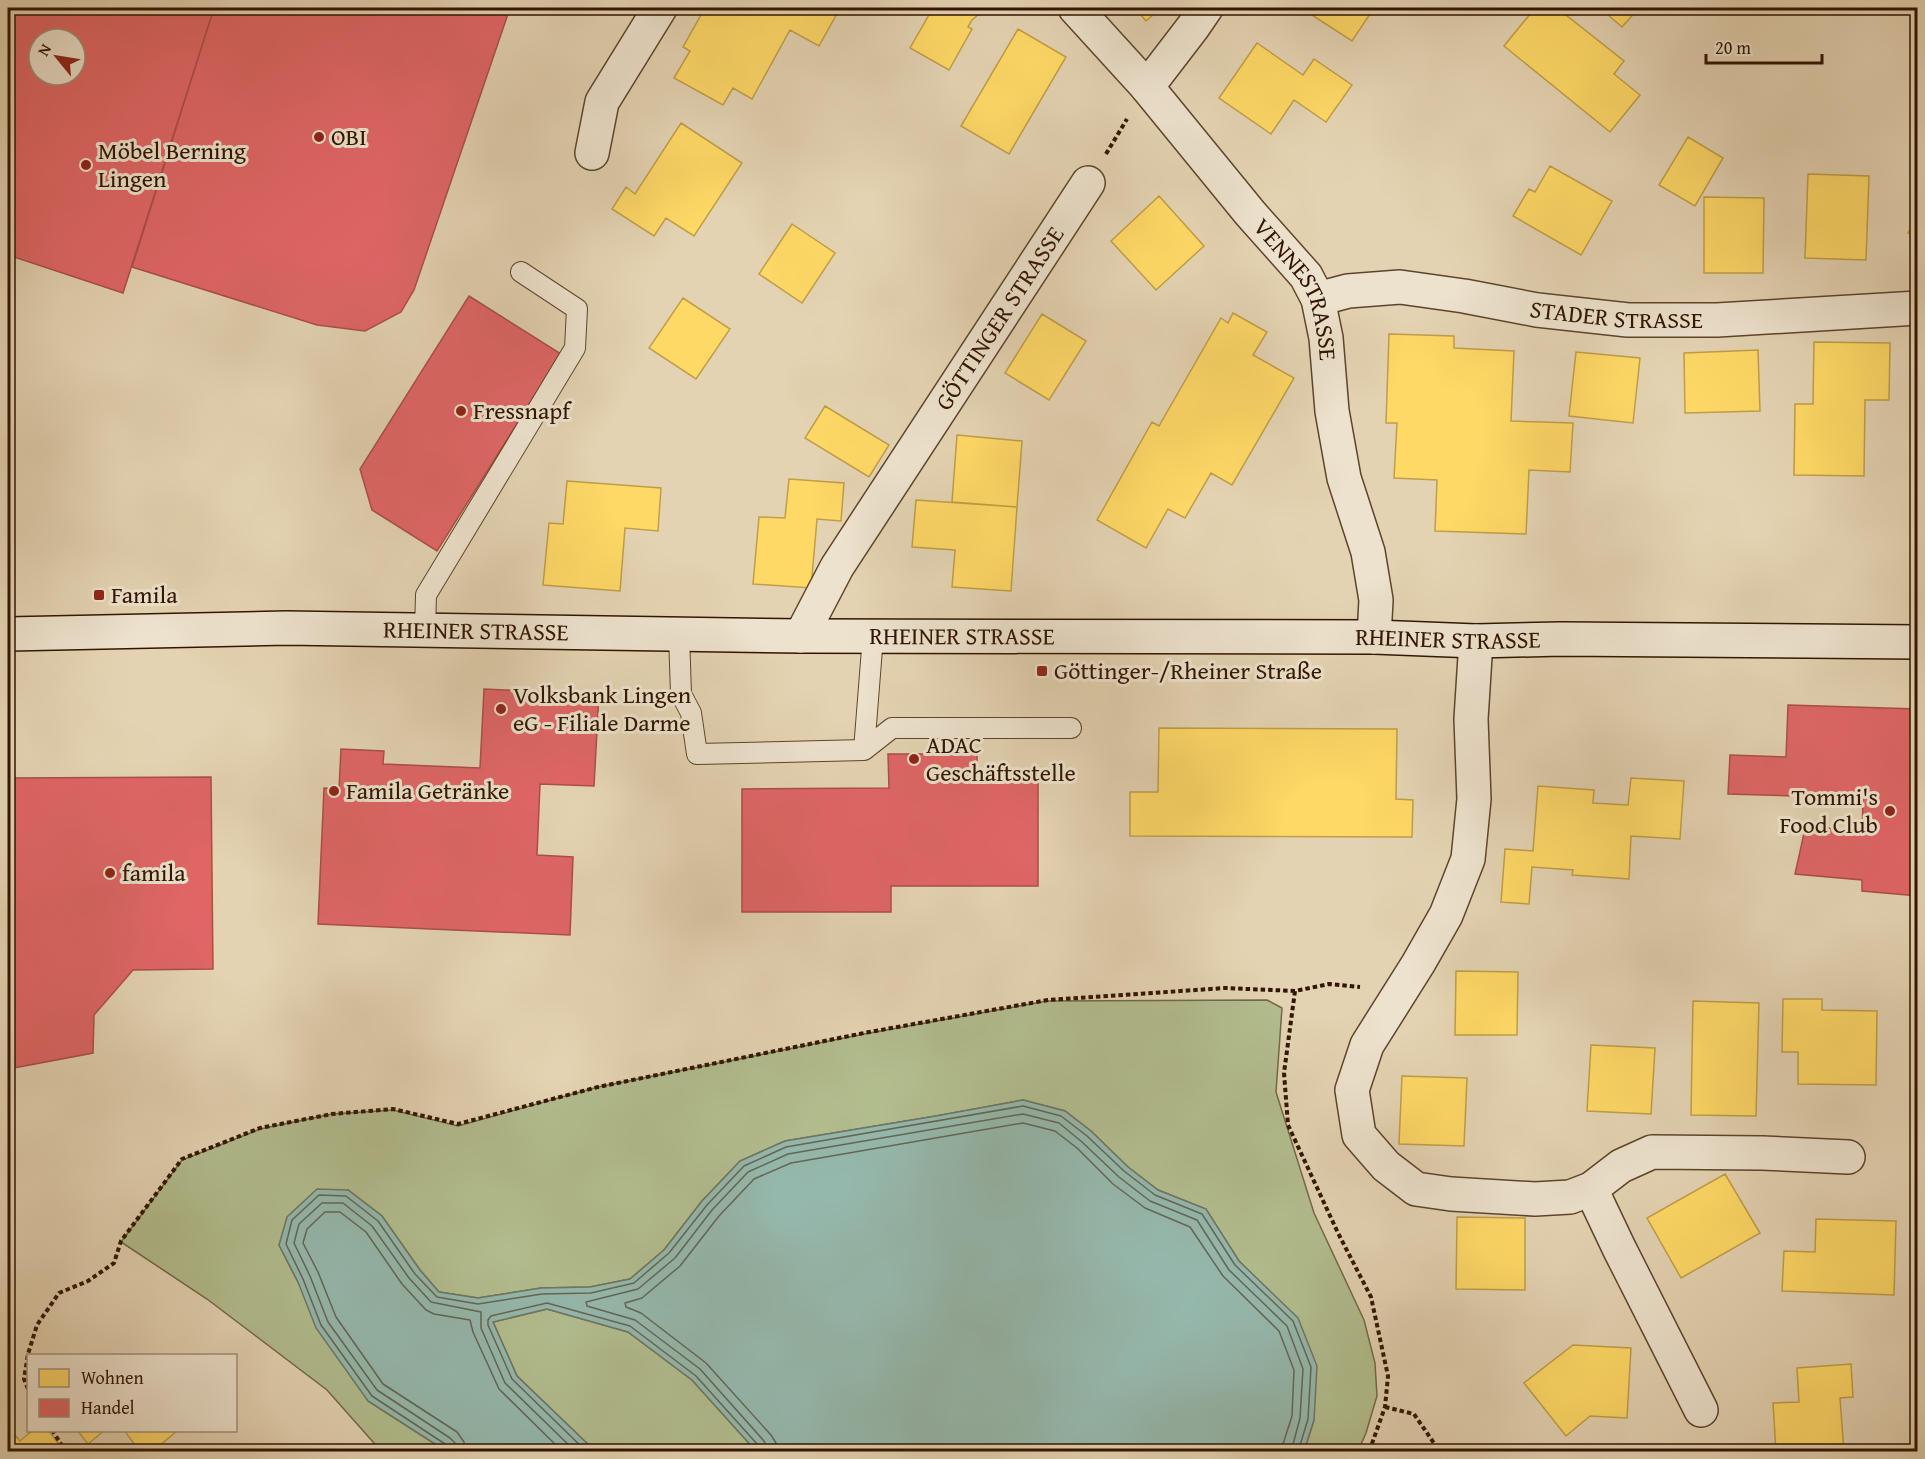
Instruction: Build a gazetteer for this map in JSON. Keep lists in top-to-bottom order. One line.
{"streets":{"street":["VENNESTRASSE","STADER STRASSE","GÖTTINGER STRASSE","RHEINER STRASSE"]},"crossings":[["VENNESTRASSE","STADER STRASSE"],["VENNESTRASSE","RHEINER STRASSE"],["GÖTTINGER STRASSE","RHEINER STRASSE"]],"places":{"other":["OBI","Möbel Berning Lingen","Fressnapf","Volksbank Lingen eG - Filiale Darme","ADAC Geschäftsstelle","Famila Getränke","Tommi's Food Club","famila"],"transit":["Famila","Göttinger-/Rheiner Straße"]},"legend":["Wohnen","Handel"],"scale_bar":"20 m","north":"top left"}
